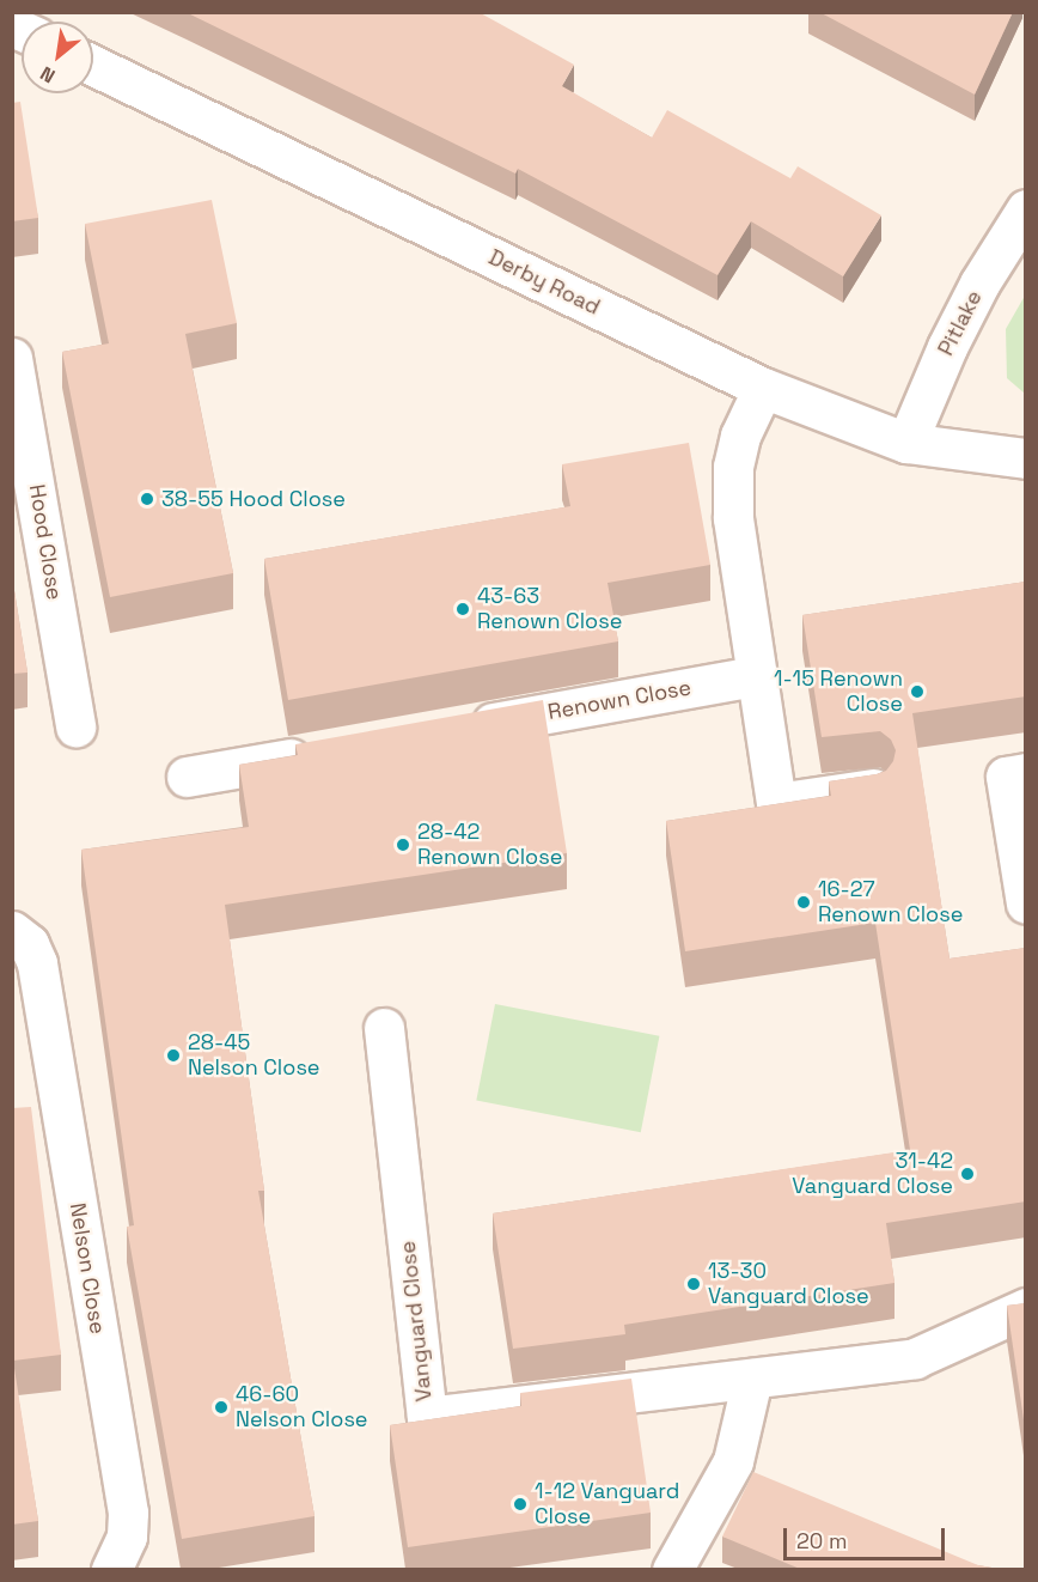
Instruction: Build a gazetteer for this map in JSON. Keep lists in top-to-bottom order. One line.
{"streets":{"street":["Derby Road","Pitlake","Hood Close","Renown Close","Nelson Close","Vanguard Close"]},"crossings":[["Derby Road","Pitlake"]],"places":["38-55 Hood Close","43-63 Renown Close","1-15 Renown Close","28-42 Renown Close","16-27 Renown Close","28-45 Nelson Close","31-42 Vanguard Close","13-30 Vanguard Close","46-60 Nelson Close","1-12 Vanguard Close"],"scale_bar":"20 m","north":"bottom left"}
